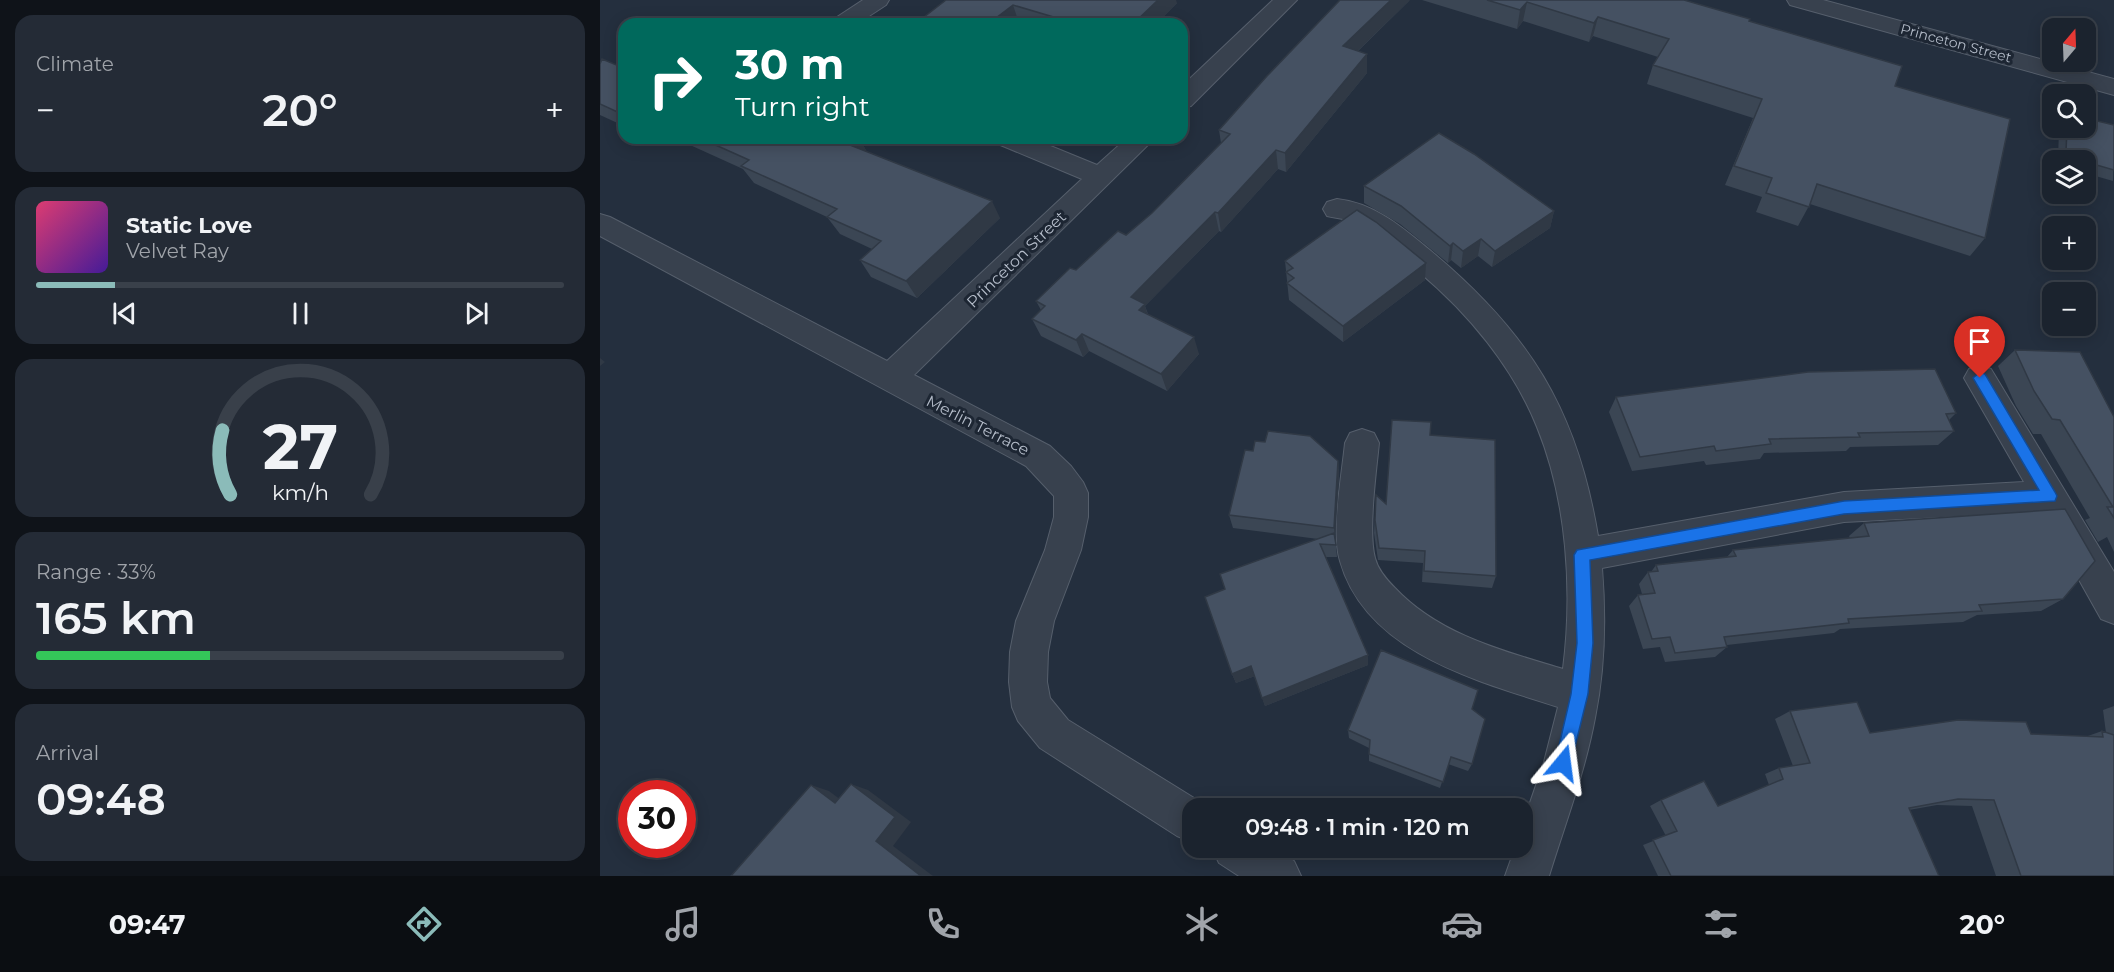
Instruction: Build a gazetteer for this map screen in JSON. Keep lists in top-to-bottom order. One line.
{"streets":{"street":["Princeton Street","Merlin Terrace"]},"crossings":[["Princeton Street","Merlin Terrace"]],"north":"top","page":{"tile":["Climate",["Range · 33%","165 km"],["Arrival","09:48"]],"map_buttons":["+","−"],"turn":["30 m","Turn right"],"heat":["−","20°","+"],"song":["Static Love","Velvet Ray"],"limit":"30","trip":"09:48 · 1 min · 120 m","tabs":["09:47","20°"],"gauge":["27","km/h"]}}
